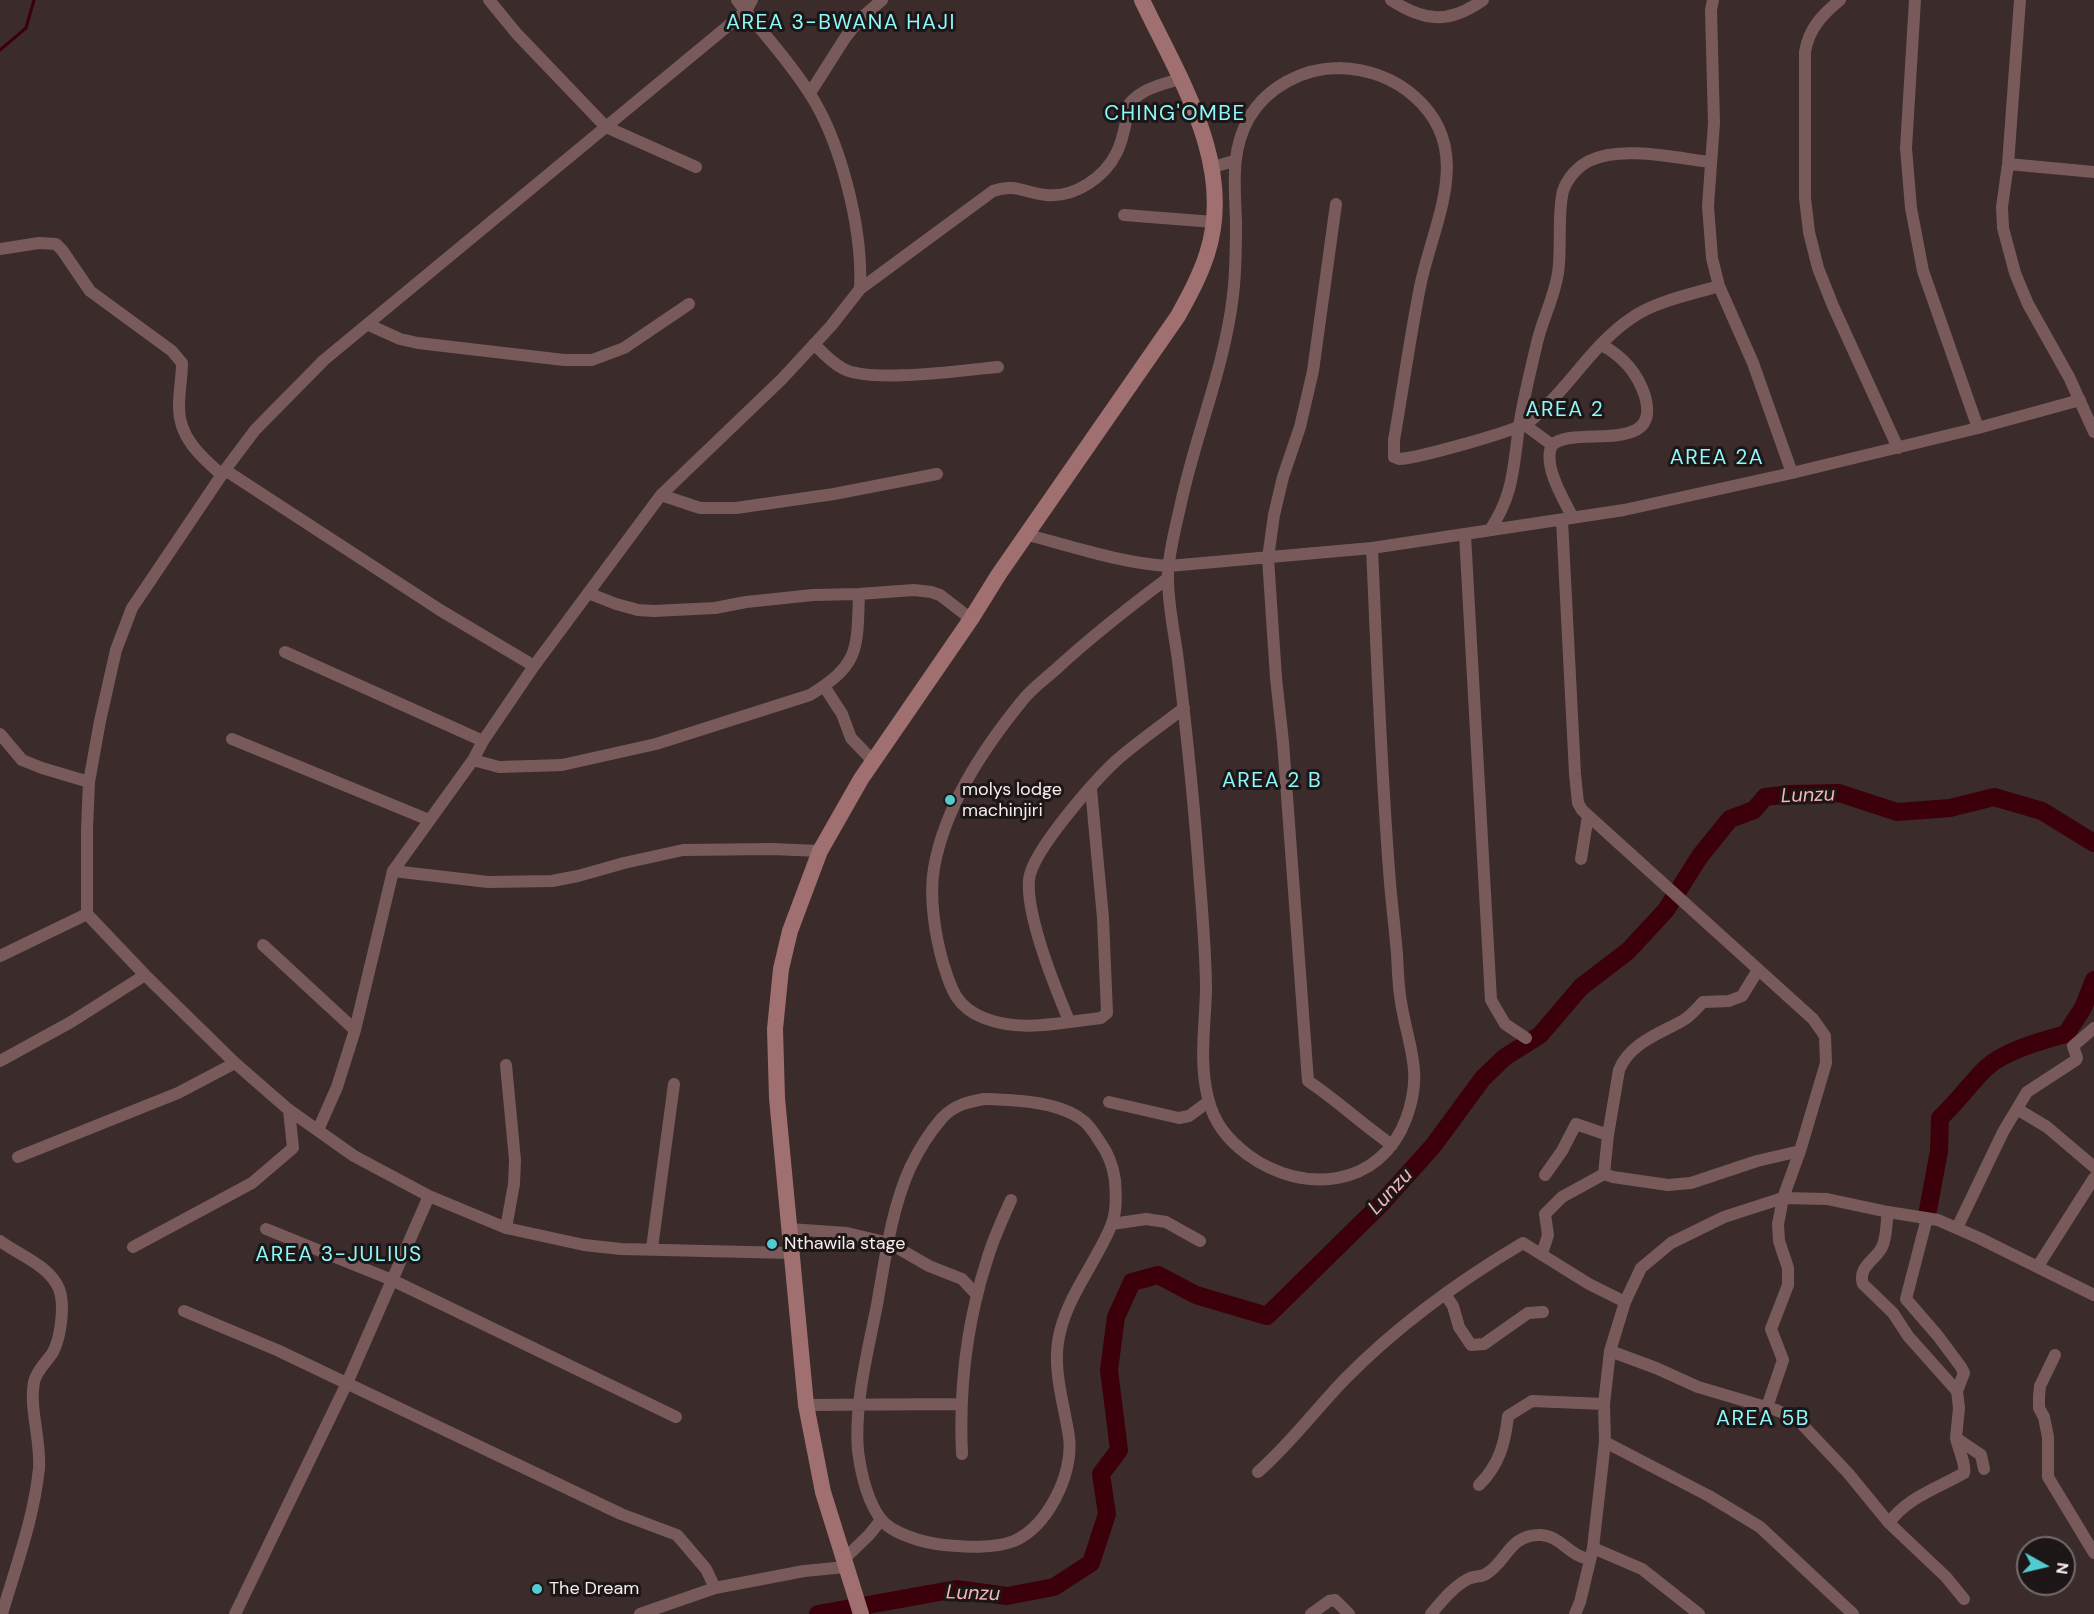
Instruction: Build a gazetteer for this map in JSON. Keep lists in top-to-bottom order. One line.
{"districts":["AREA 3-BWANA HAJI","CHING'OMBE","AREA 2","AREA 2A","AREA 2 B","AREA 3-JULIUS","AREA 5B"],"water":["Lunzu"],"places":["molys lodge machinjiri","Nthawila stage","The Dream"],"north":"right"}
